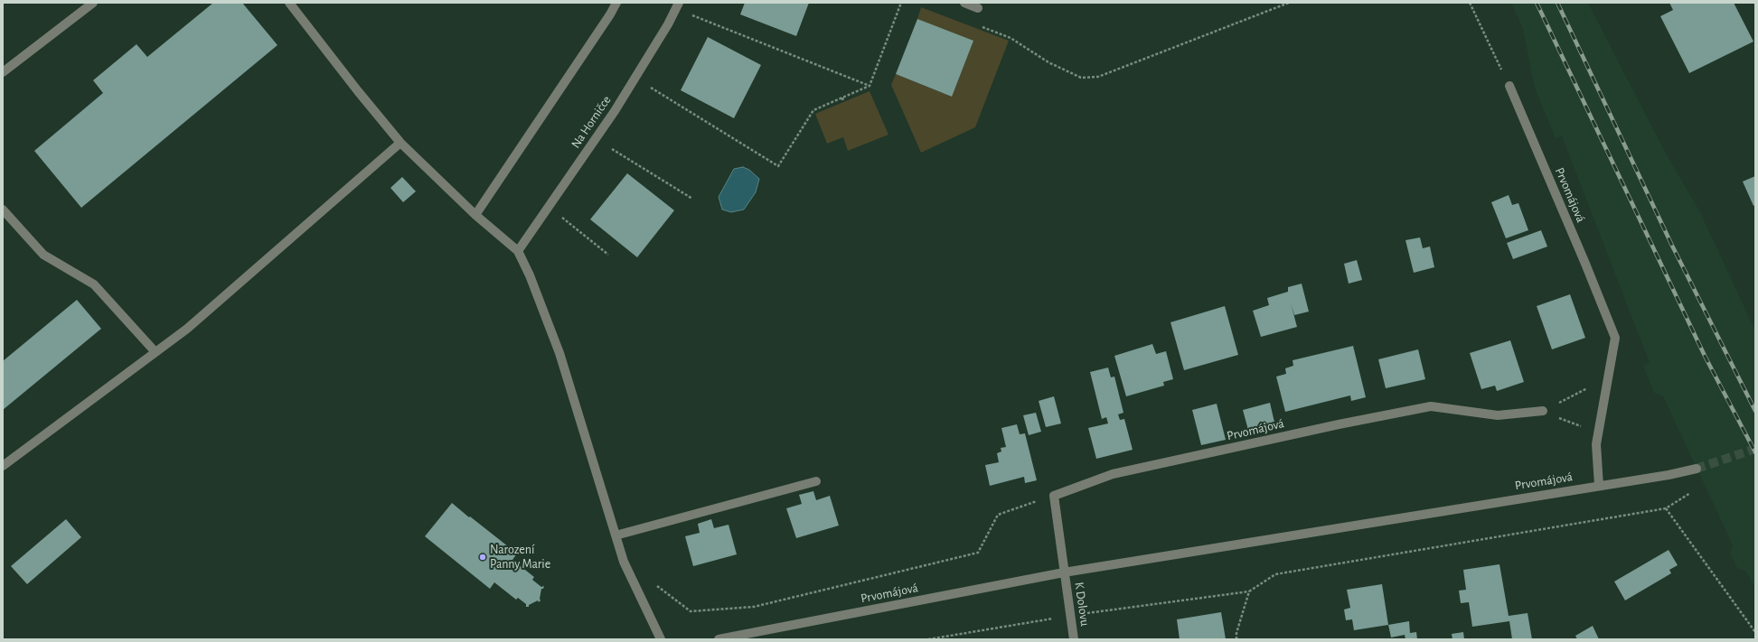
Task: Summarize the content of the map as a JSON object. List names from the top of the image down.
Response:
{
  "streets": {
    "street": ["Na Horničce", "Prvomájová", "K Dolovu"]
  },
  "crossings": [
    ["Prvomájová", "K Dolovu"]
  ],
  "places": ["Narození Panny Marie"]
}
